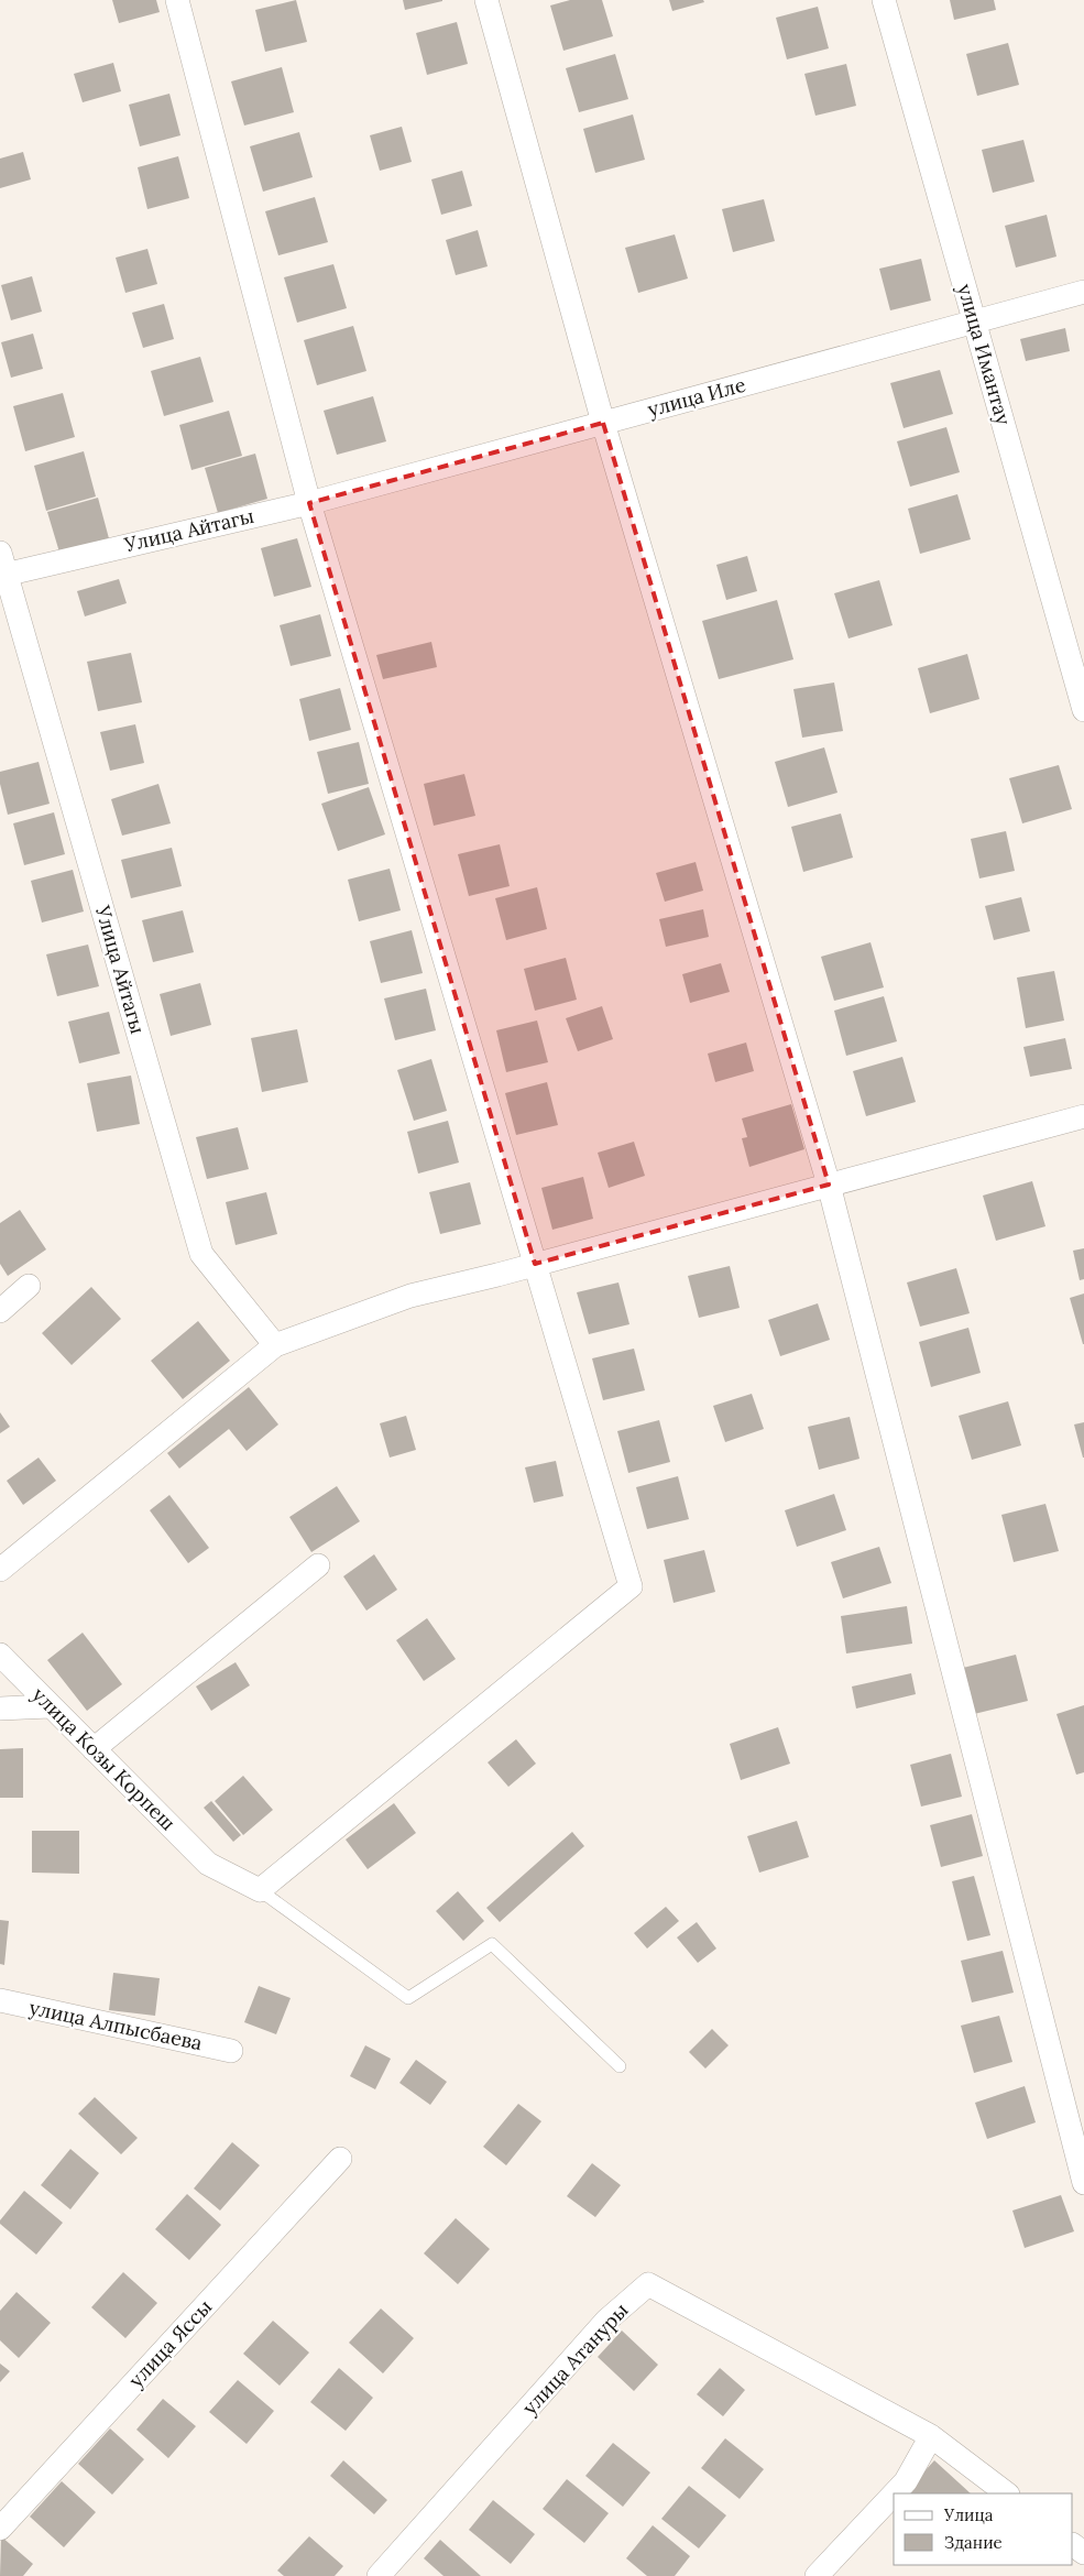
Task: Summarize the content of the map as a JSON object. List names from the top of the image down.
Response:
{
  "streets": {
    "street": [
      "улица Имантау",
      "улица Иле",
      "Улица Айтагы",
      "улица Козы Корпеш",
      "улица Алпысбаева",
      "улица Яссы",
      "улица Атануры"
    ]
  },
  "crossings": [
    ["улица Имантау", "улица Иле"],
    ["улица Иле", "Улица Айтагы"]
  ],
  "legend": ["Улица", "Здание"]
}
